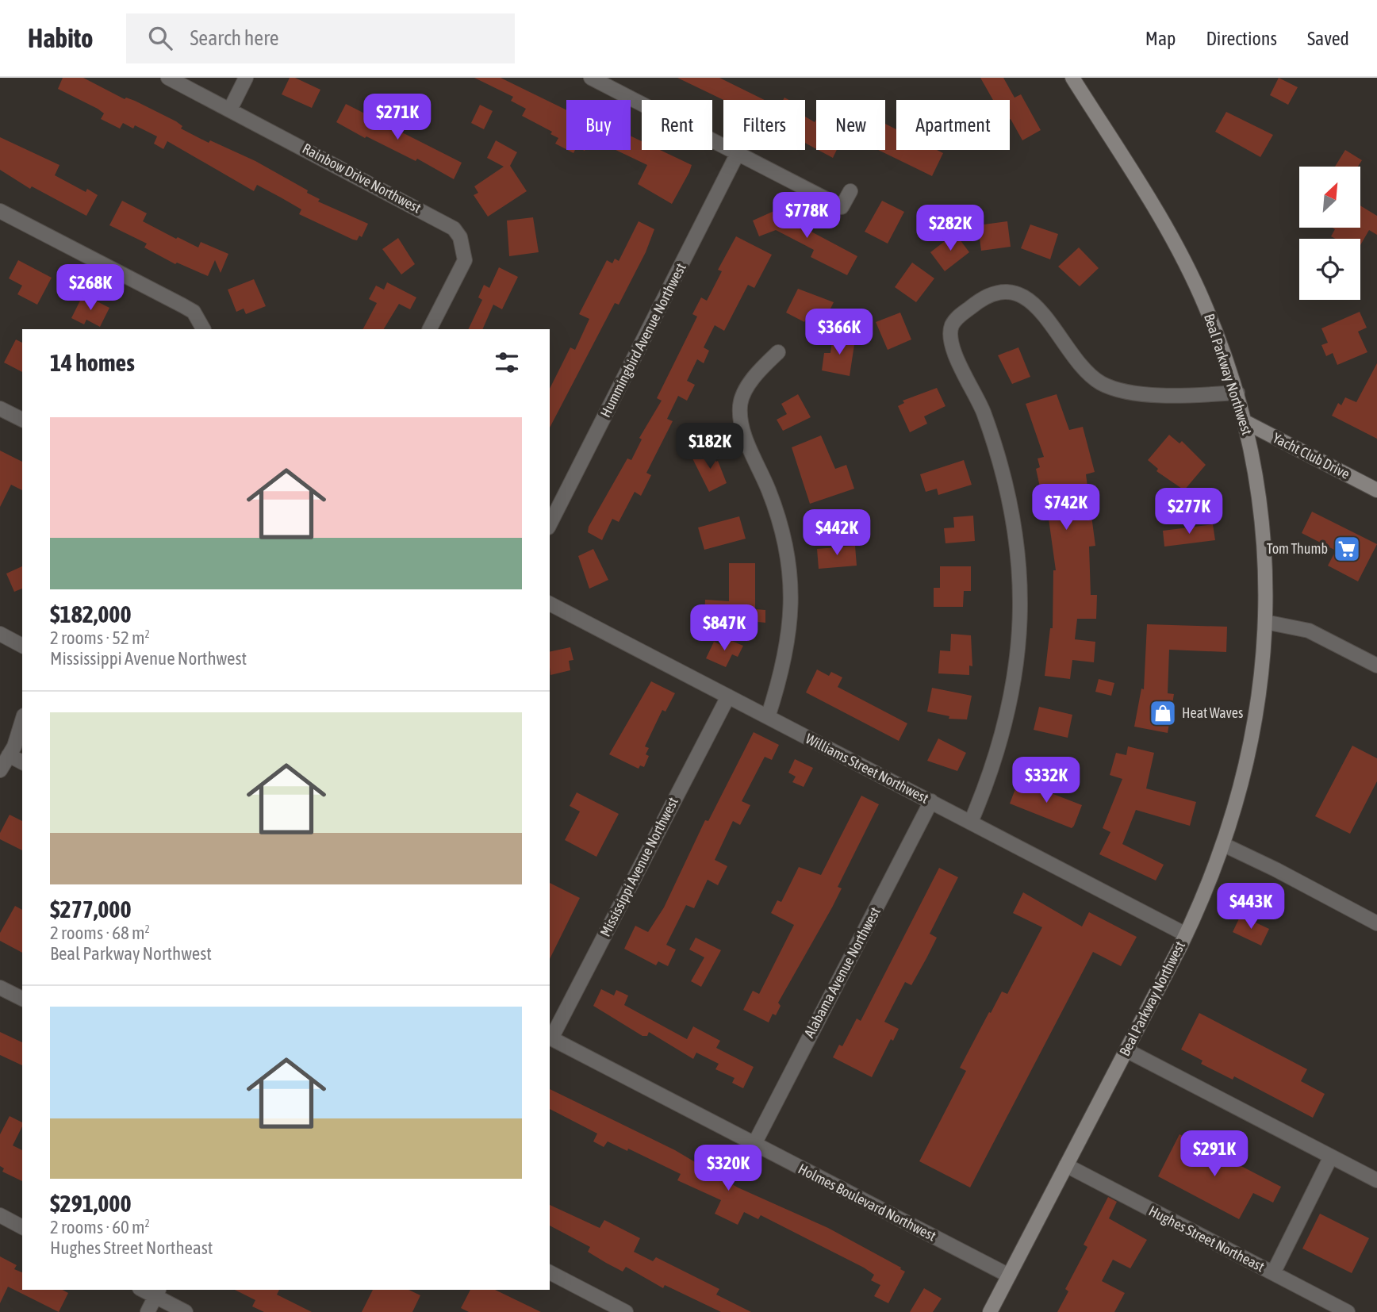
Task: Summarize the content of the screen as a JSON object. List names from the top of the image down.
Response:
{
  "streets": {
    "main road": ["Beal Parkway Northwest", "Yacht Club Drive"],
    "street": [
      "Rainbow Drive Northwest",
      "Hummingbird Avenue Northwest",
      "Williams Street Northwest",
      "Mississippi Avenue Northwest",
      "Alabama Avenue Northwest",
      "Holmes Boulevard Northwest",
      "Hughes Street Northeast"
    ]
  },
  "crossings": [
    ["Beal Parkway Northwest", "Yacht Club Drive"],
    ["Beal Parkway Northwest", "Williams Street Northwest"],
    ["Beal Parkway Northwest", "Holmes Boulevard Northwest"],
    ["Beal Parkway Northwest", "Hughes Street Northeast"],
    ["Williams Street Northwest", "Mississippi Avenue Northwest"],
    ["Williams Street Northwest", "Alabama Avenue Northwest"],
    ["Mississippi Avenue Northwest", "Holmes Boulevard Northwest"],
    ["Alabama Avenue Northwest", "Holmes Boulevard Northwest"]
  ],
  "places": {
    "supermarket": ["Tom Thumb"],
    "shop": ["Heat Waves"]
  },
  "north": "top right",
  "page": {
    "header": "Habito",
    "search": "Search here",
    "nav": ["Map", "Directions", "Saved"],
    "price": [
      "$271K",
      "$778K",
      "$282K",
      "$268K",
      "$366K",
      "$182K",
      "$742K",
      "$277K",
      "$442K",
      "$847K",
      "$332K",
      "$443K",
      "$291K",
      "$320K"
    ],
    "chip": [
      "Buy",
      "Rent",
      "Filters",
      "New",
      "Apartment"
    ],
    "heading": "14 homes",
    "list": [
      {
        "name": "$182,000",
        "note": "2 rooms · 52 m² · Mississippi Avenue Northwest"
      },
      {
        "name": "$277,000",
        "note": "2 rooms · 68 m² · Beal Parkway Northwest"
      },
      {
        "name": "$291,000",
        "note": "2 rooms · 60 m² · Hughes Street Northeast"
      }
    ]
  }
}
